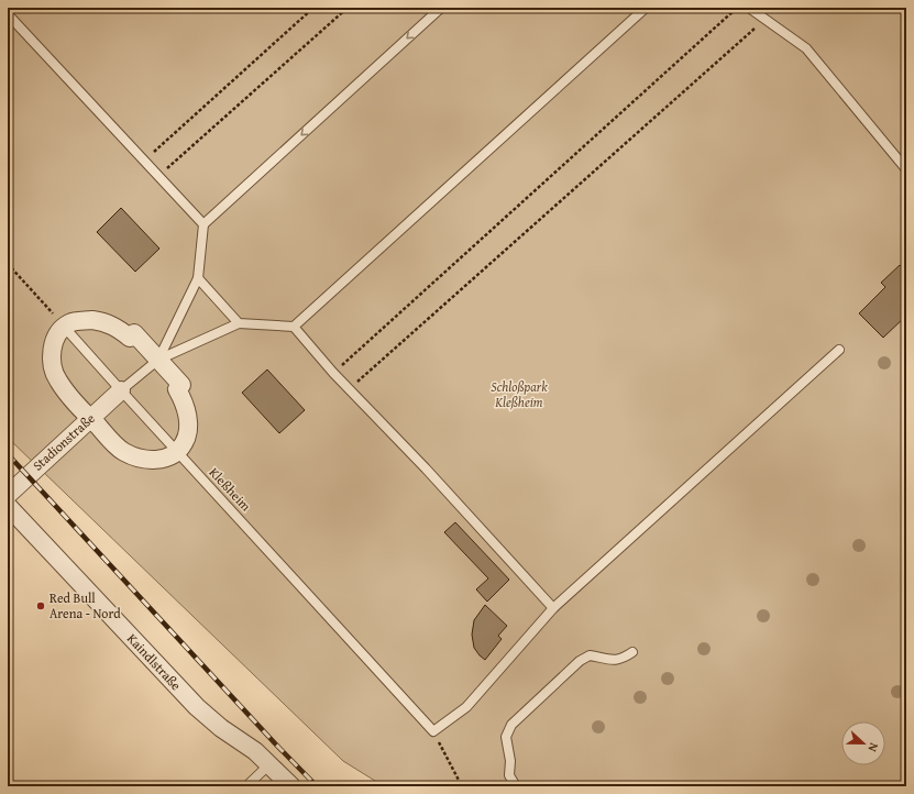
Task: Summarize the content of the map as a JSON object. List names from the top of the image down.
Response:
{
  "streets": {
    "street": ["Stadionstraße", "Kaindlstraße"],
    "lane": ["Kleßheim"]
  },
  "crossings": [
    ["Stadionstraße", "Kleßheim"]
  ],
  "parks": ["Schloßpark Kleßheim"],
  "places": ["Red Bull Arena - Nord"],
  "north": "right"
}
